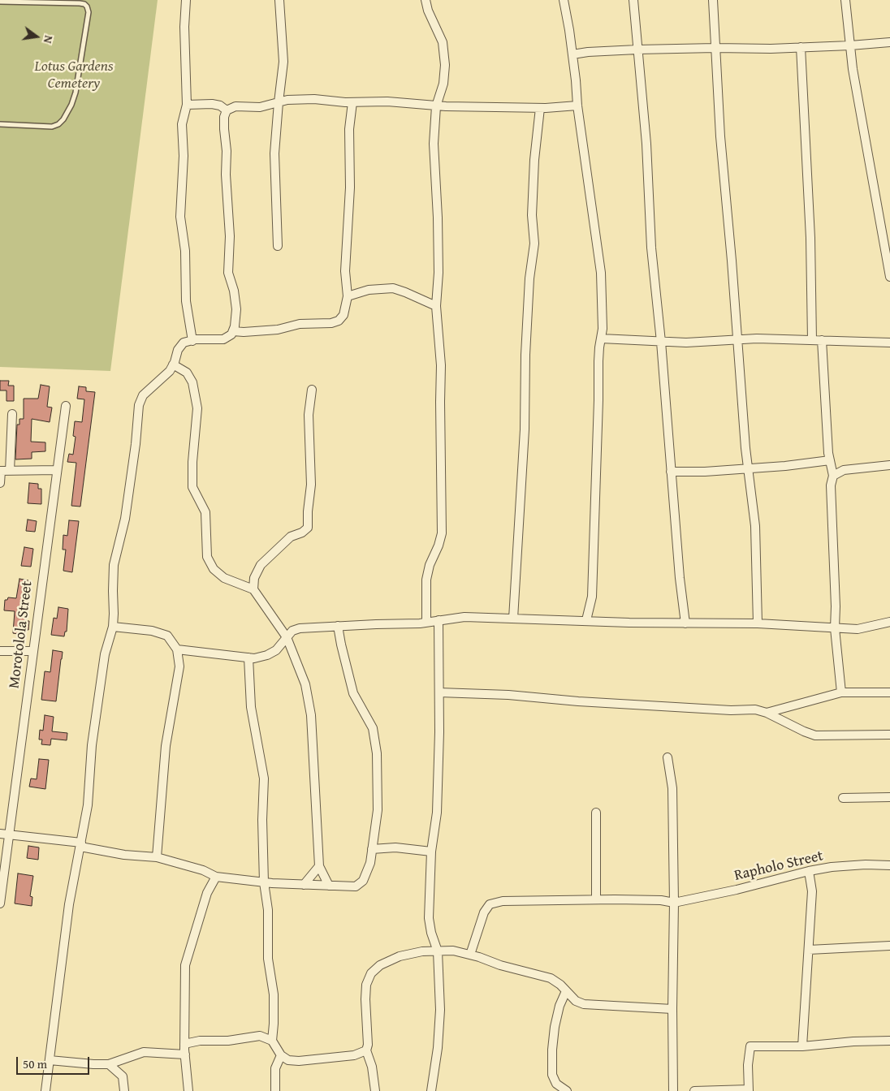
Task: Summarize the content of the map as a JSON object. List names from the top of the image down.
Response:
{
  "streets": {
    "street": ["Morotolola Street", "Rapholo Street"]
  },
  "parks": ["Lotus Gardens Cemetery"],
  "scale_bar": "50 m",
  "north": "right"
}
